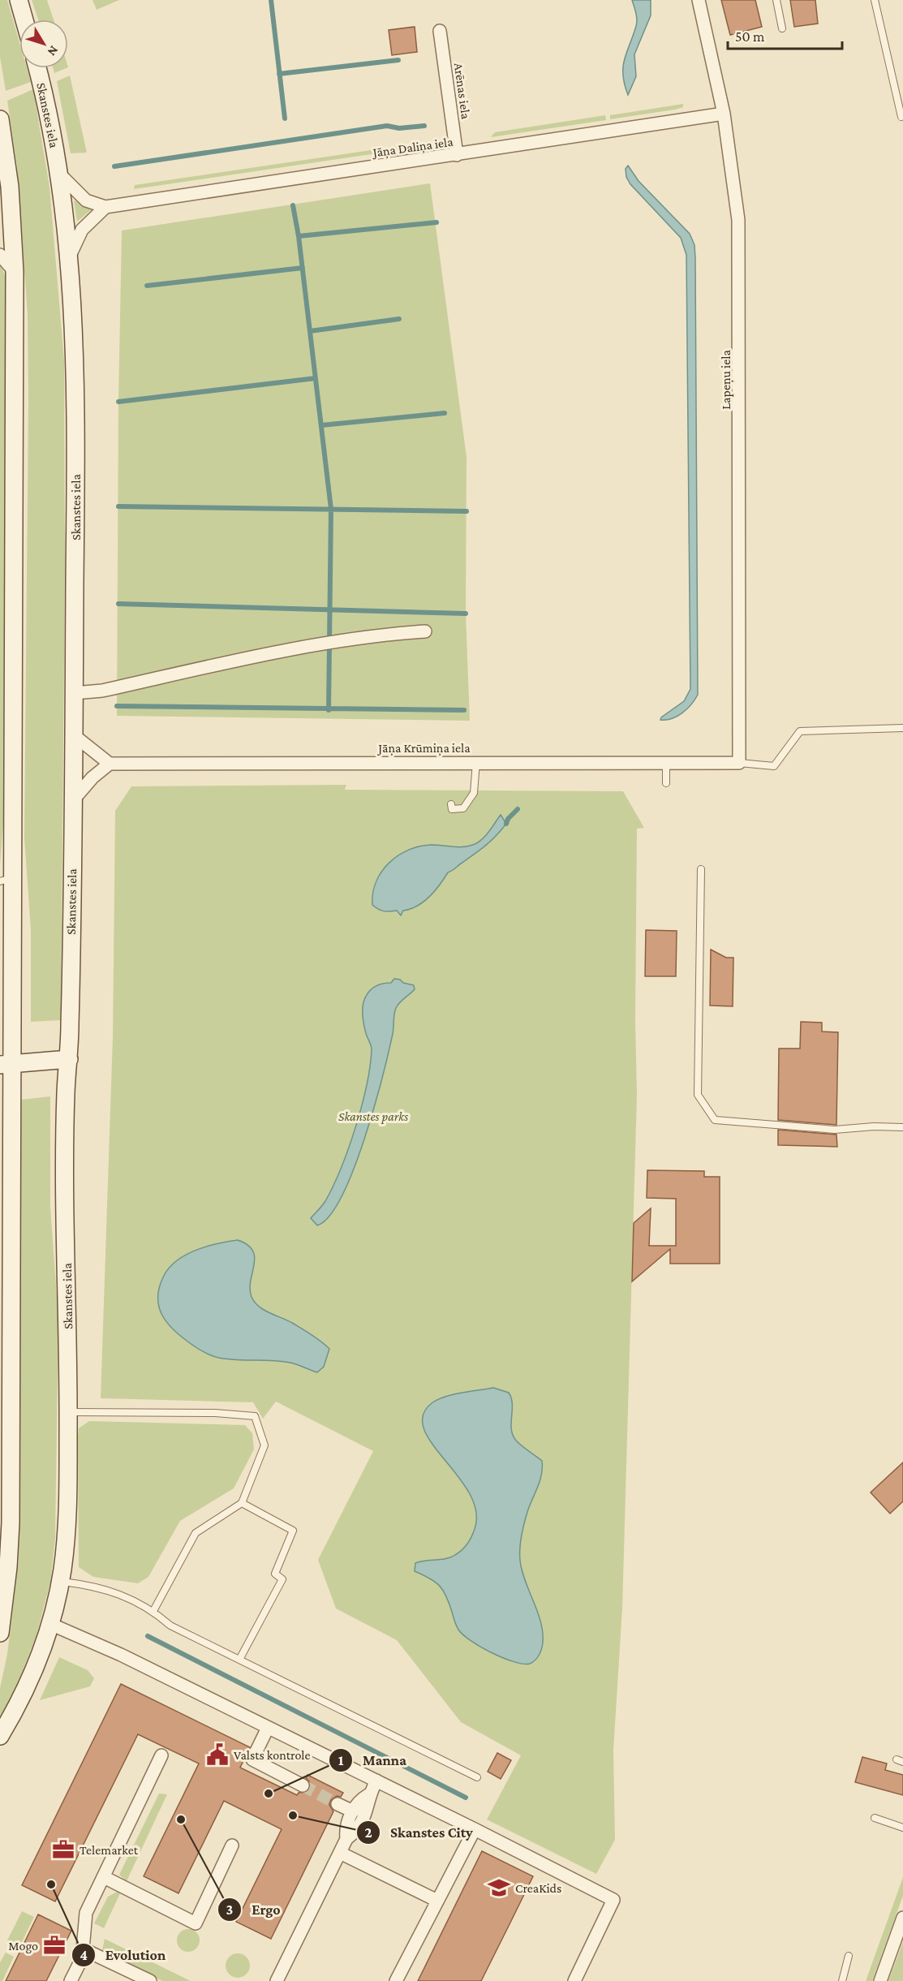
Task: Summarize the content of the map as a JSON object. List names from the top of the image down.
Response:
{
  "streets": {
    "main road": ["Skanstes iela"],
    "street": [
      "Arēnas iela",
      "Jāņa Daliņa iela",
      "Lapeņu iela",
      "Jāņa Krūmiņa iela"
    ]
  },
  "crossings": [
    ["Arēnas iela", "Jāņa Daliņa iela"],
    ["Jāņa Daliņa iela", "Lapeņu iela"],
    ["Lapeņu iela", "Jāņa Krūmiņa iela"]
  ],
  "parks": ["Skanstes parks"],
  "places": {
    "public building": ["Valsts kontrole"],
    "other": [
      "Manna",
      "Skanstes City",
      "Ergo",
      "Evolution"
    ],
    "office": ["Telemarket", "Mogo"],
    "school or university": ["CreaKids"]
  },
  "scale_bar": "50 m",
  "north": "bottom right"
}
